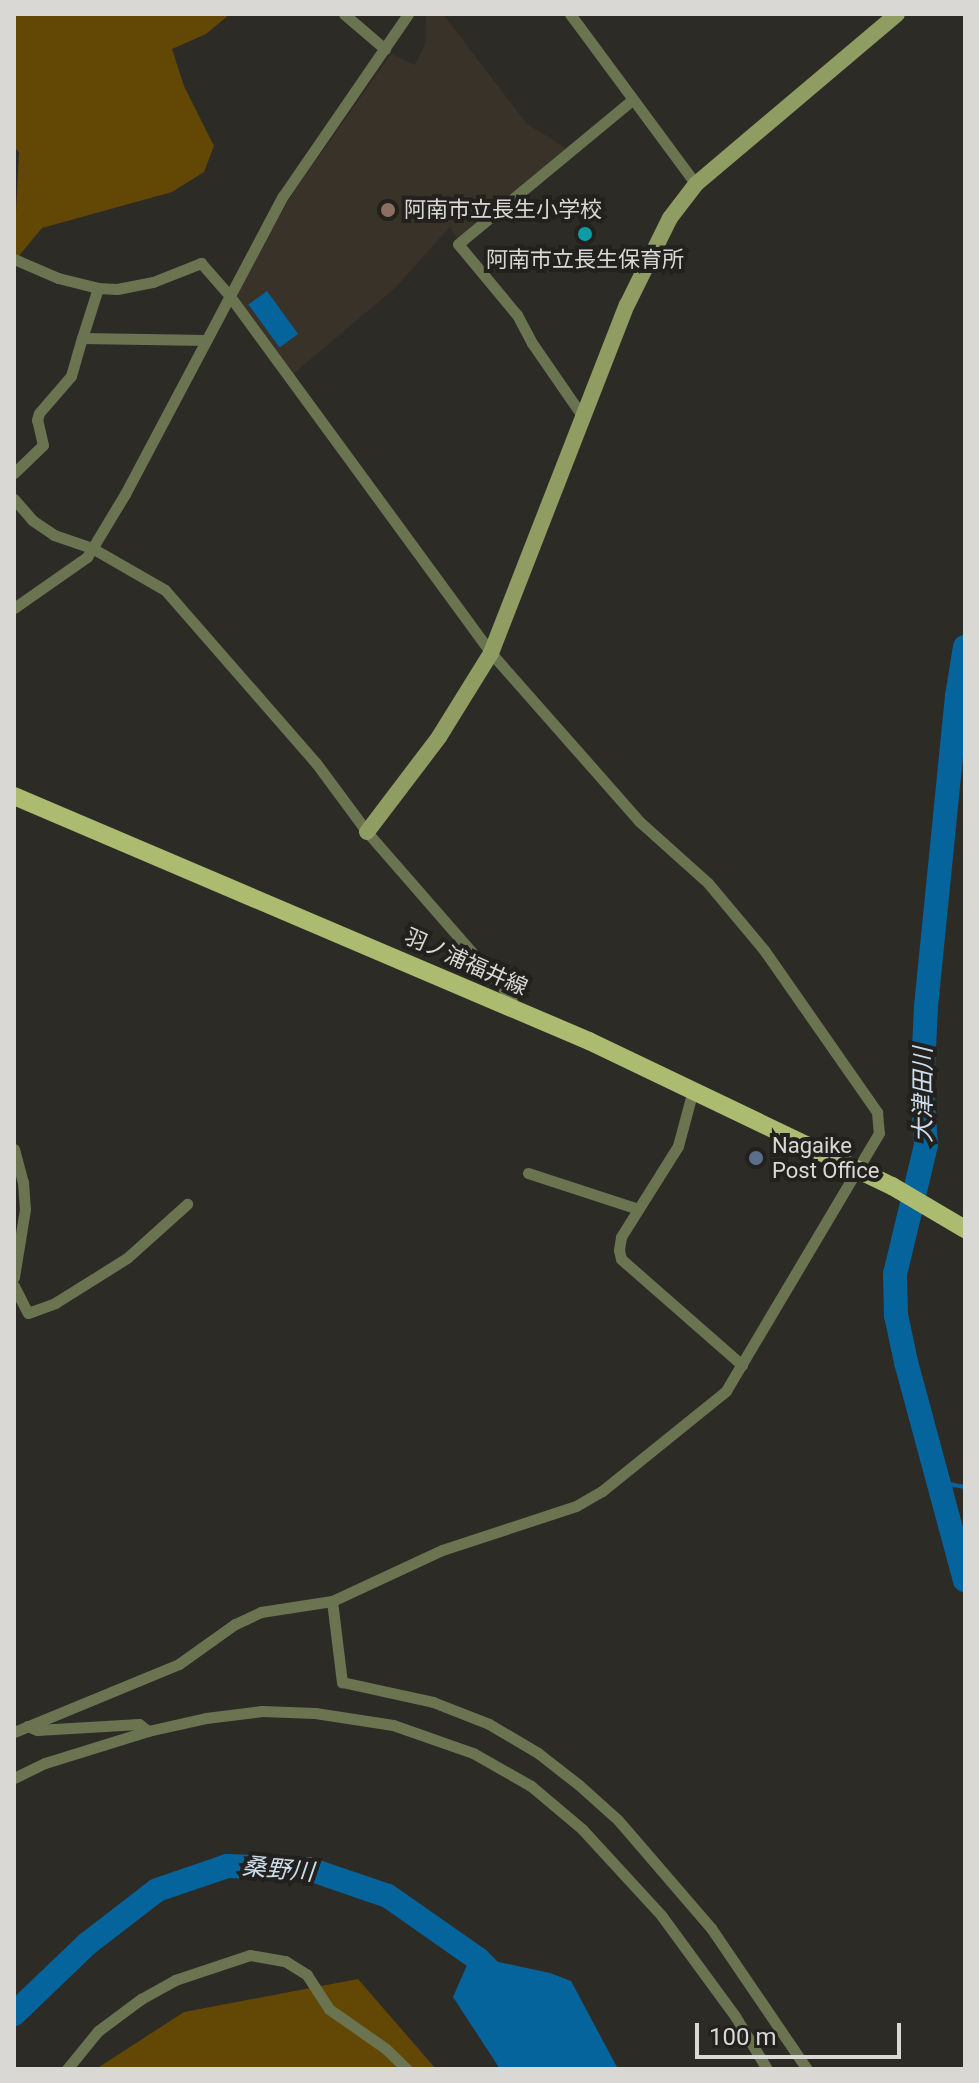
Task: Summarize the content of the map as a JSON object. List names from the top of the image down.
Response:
{
  "streets": {
    "main road": ["羽ノ浦福井線"]
  },
  "water": ["大津田川", "桑野川"],
  "places": ["阿南市立長生小学校", "阿南市立長生保育所", "Nagaike Post Office"],
  "scale_bar": "100 m"
}
